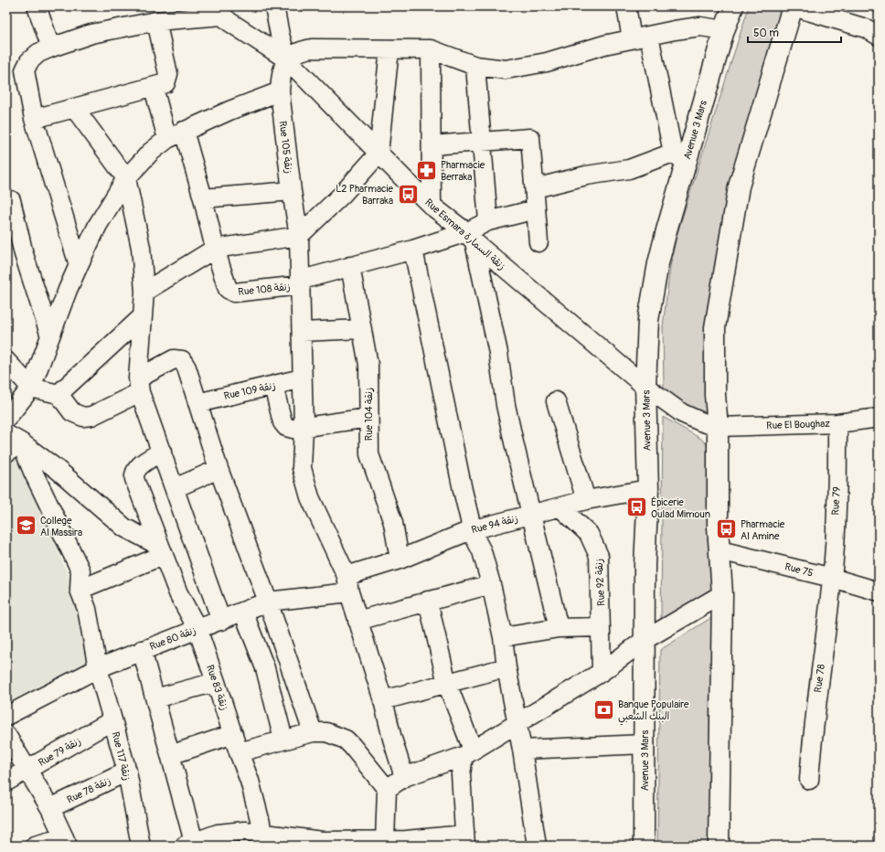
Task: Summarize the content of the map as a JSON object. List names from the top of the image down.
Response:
{
  "streets": {
    "main road": ["Avenue 3 Mars"],
    "street": [
      "Rue 105 زنقة",
      "Rue Esmara زنقة السمارة",
      "Rue 108 زنقة",
      "Rue 109 زنقة",
      "Rue 104 زنقة",
      "Rue El Boughaz",
      "Rue 79",
      "Rue 94 زنقة",
      "Rue 75",
      "Rue 92 زنقة",
      "Rue 80 زنقة",
      "Rue 78",
      "Rue 83 زنقة",
      "Rue 79 زنقة",
      "Rue 117 زنقة",
      "Rue 78 زنقة"
    ]
  },
  "crossings": [
    ["Avenue 3 Mars", "Rue Esmara زنقة السمارة"],
    ["Avenue 3 Mars", "Rue 94 زنقة"],
    ["Rue 105 زنقة", "Rue Esmara زنقة السمارة"],
    ["Rue 105 زنقة", "Rue 108 زنقة"],
    ["Rue 105 زنقة", "Rue 109 زنقة"],
    ["Rue 105 زنقة", "Rue 94 زنقة"],
    ["Rue 105 زنقة", "Rue 80 زنقة"],
    ["Rue Esmara زنقة السمارة", "Rue 108 زنقة"],
    ["Rue Esmara زنقة السمارة", "Rue El Boughaz"],
    ["Rue 108 زنقة", "Rue 104 زنقة"],
    ["Rue 104 زنقة", "Rue 94 زنقة"],
    ["Rue El Boughaz", "Rue 79"],
    ["Rue 79", "Rue 75"],
    ["Rue 79", "Rue 78"],
    ["Rue 94 زنقة", "Rue 92 زنقة"],
    ["Rue 94 زنقة", "Rue 80 زنقة"],
    ["Rue 75", "Rue 78"],
    ["Rue 80 زنقة", "Rue 83 زنقة"],
    ["Rue 80 زنقة", "Rue 117 زنقة"],
    ["Rue 79 زنقة", "Rue 117 زنقة"],
    ["Rue 117 زنقة", "Rue 78 زنقة"]
  ],
  "places": {
    "pharmacy": ["Pharmacie Berraka"],
    "bus stop": ["L2 Pharmacie Barraka", "Épicerie Oulad Mimoun", "Pharmacie Al Amine"],
    "school or university": ["College Al Massira"],
    "bank": ["Banque Populaire البنك الشعبي"]
  },
  "scale_bar": "50 m"
}
